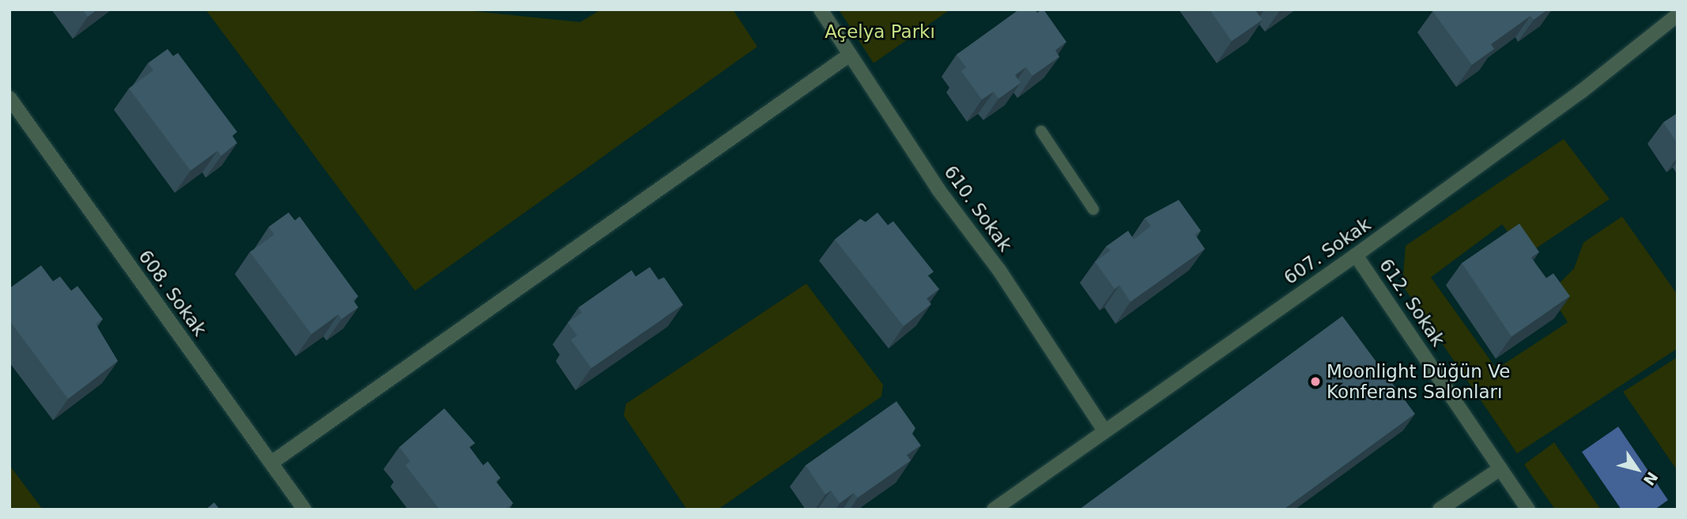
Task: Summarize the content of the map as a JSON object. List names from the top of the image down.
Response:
{
  "streets": {
    "street": [
      "610. Sokak",
      "607. Sokak",
      "608. Sokak",
      "612. Sokak"
    ]
  },
  "crossings": [
    ["610. Sokak", "607. Sokak"],
    ["607. Sokak", "612. Sokak"]
  ],
  "parks": ["Açelya Parkı"],
  "places": ["Moonlight Düğün Ve Konferans Salonları"],
  "north": "bottom right"
}
